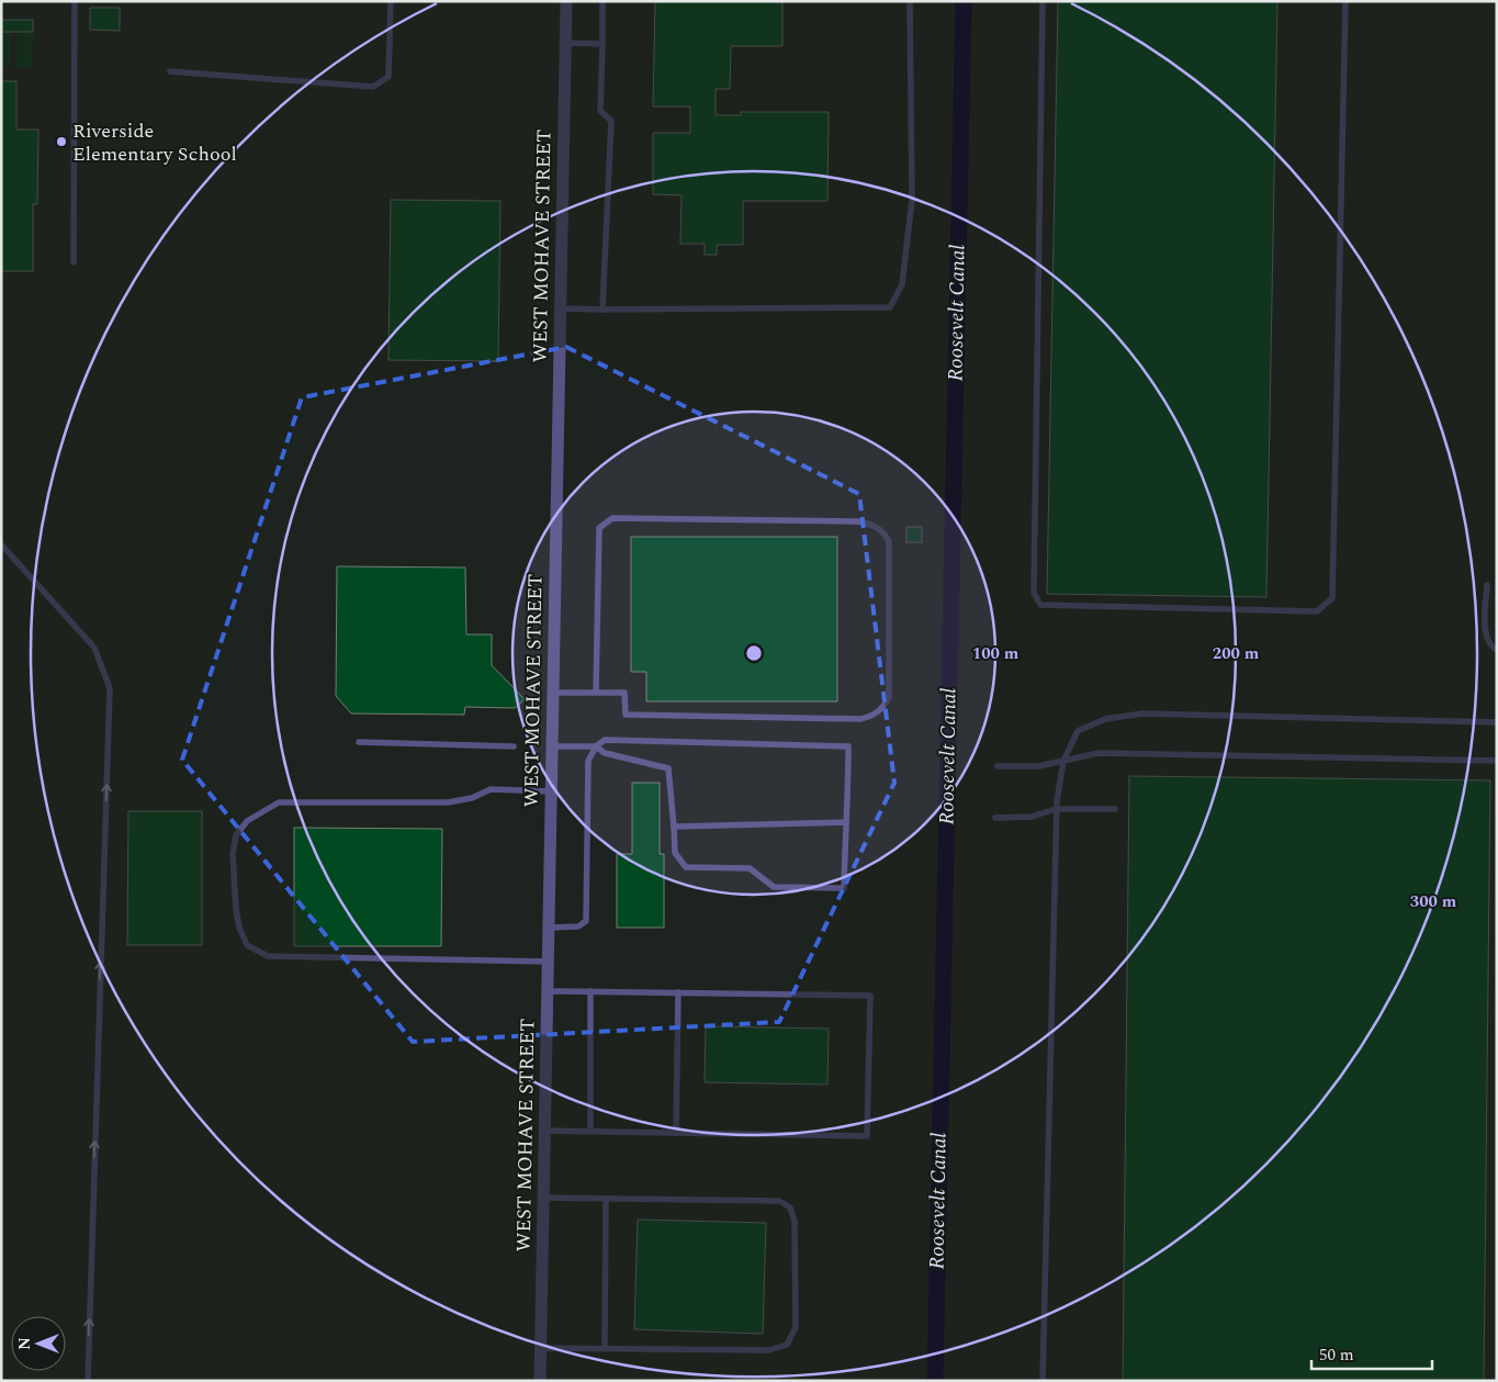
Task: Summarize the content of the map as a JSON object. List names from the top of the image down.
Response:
{
  "streets": {
    "street": ["WEST MOHAVE STREET"]
  },
  "water": ["Roosevelt Canal"],
  "places": ["Riverside Elementary School"],
  "scale_bar": "50 m",
  "north": "left",
  "rings": ["100 m", "200 m", "300 m"]
}
